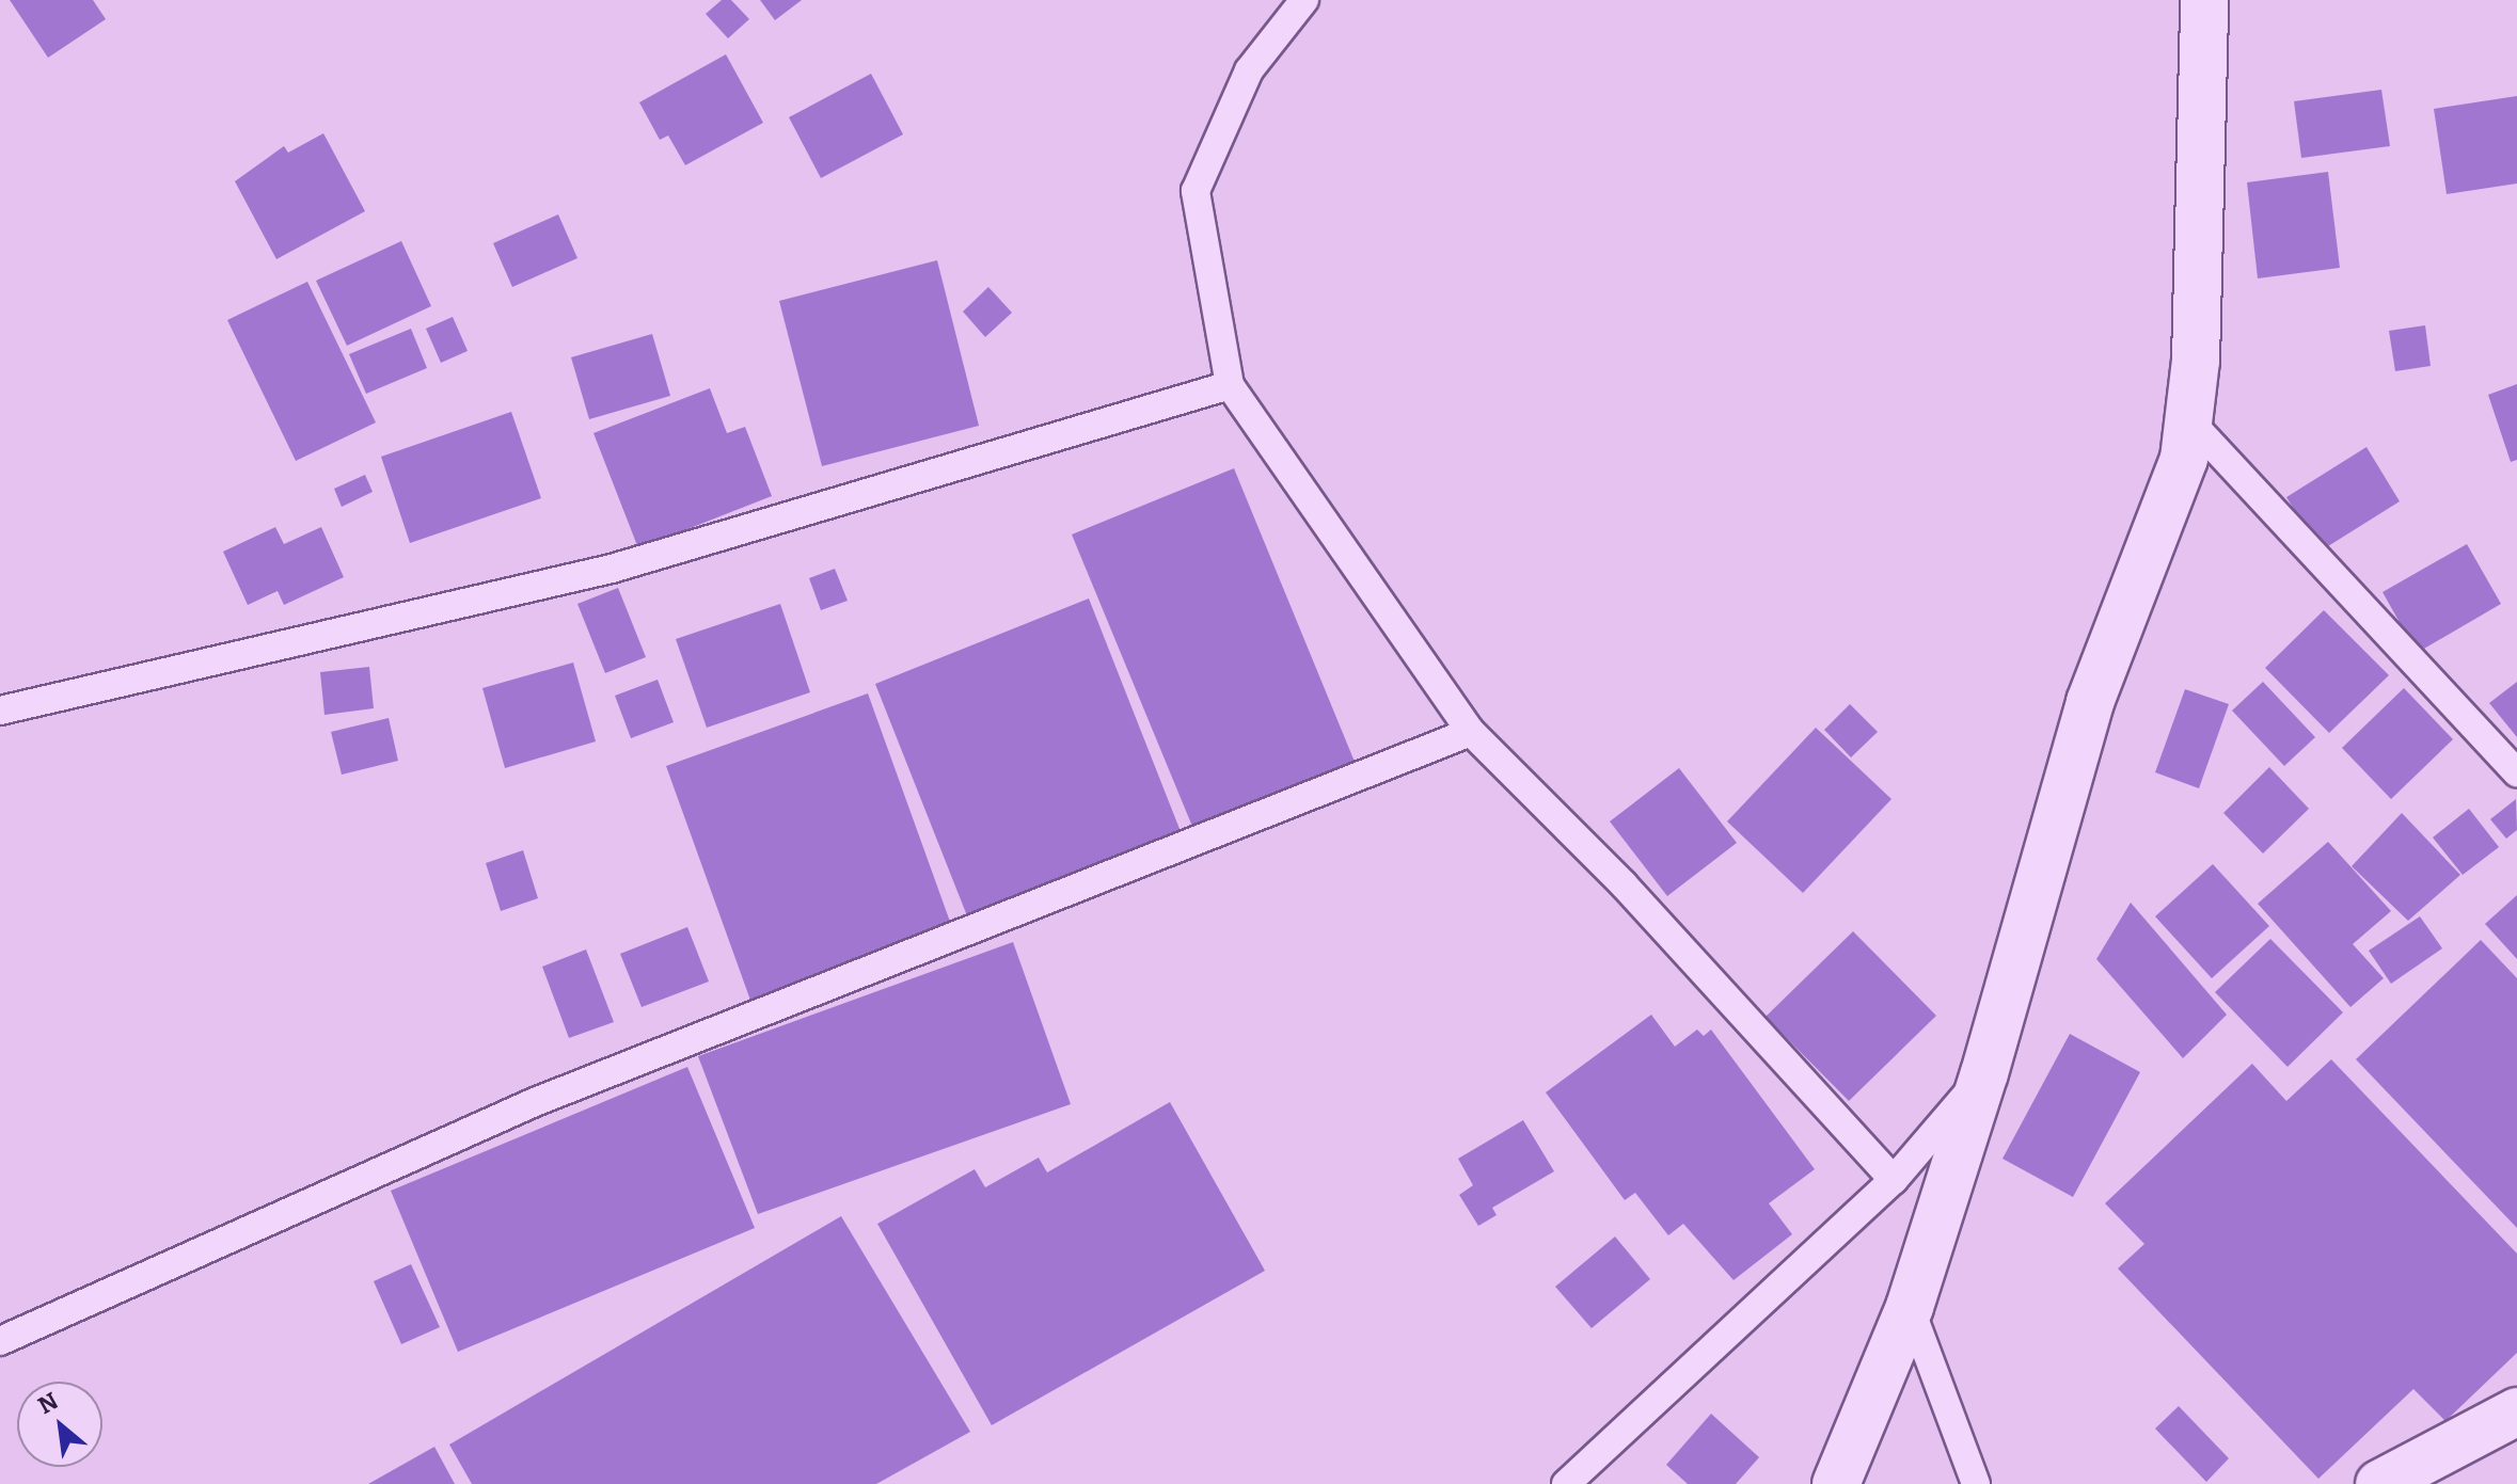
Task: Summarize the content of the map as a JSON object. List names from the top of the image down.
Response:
{
  "north": "top left"
}
